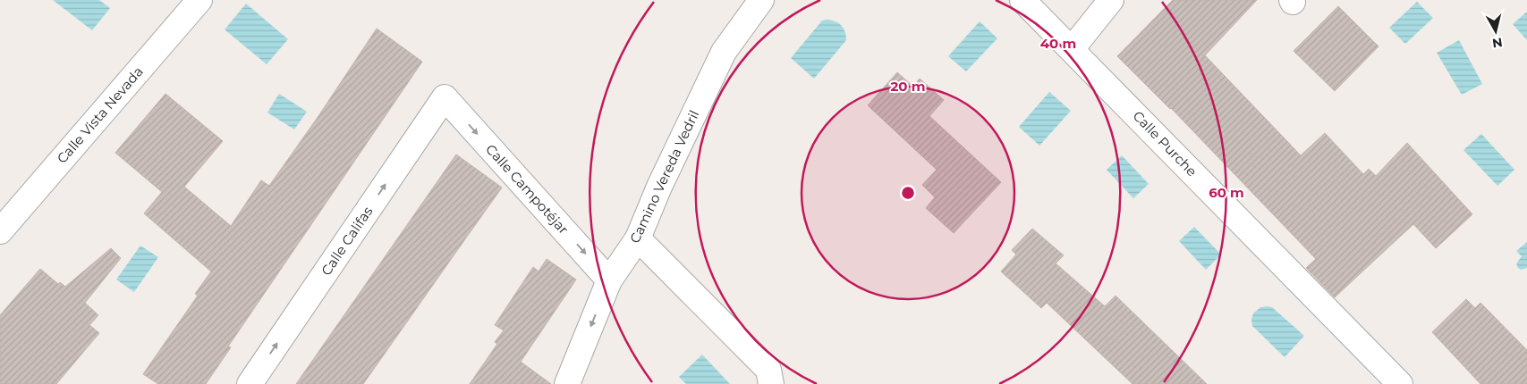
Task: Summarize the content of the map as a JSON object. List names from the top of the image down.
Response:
{
  "streets": {
    "street": [
      "Calle Vista Nevada",
      "Calle Purche",
      "Camino Vereda Vedril",
      "Calle Campotéjar",
      "Calle Califas"
    ]
  },
  "crossings": [
    ["Camino Vereda Vedril", "Calle Campotéjar"],
    ["Calle Campotéjar", "Calle Califas"]
  ],
  "one_way": ["Calle Campotéjar", "Calle Califas"],
  "north": "bottom",
  "rings": ["40 m", "20 m", "60 m"]
}
